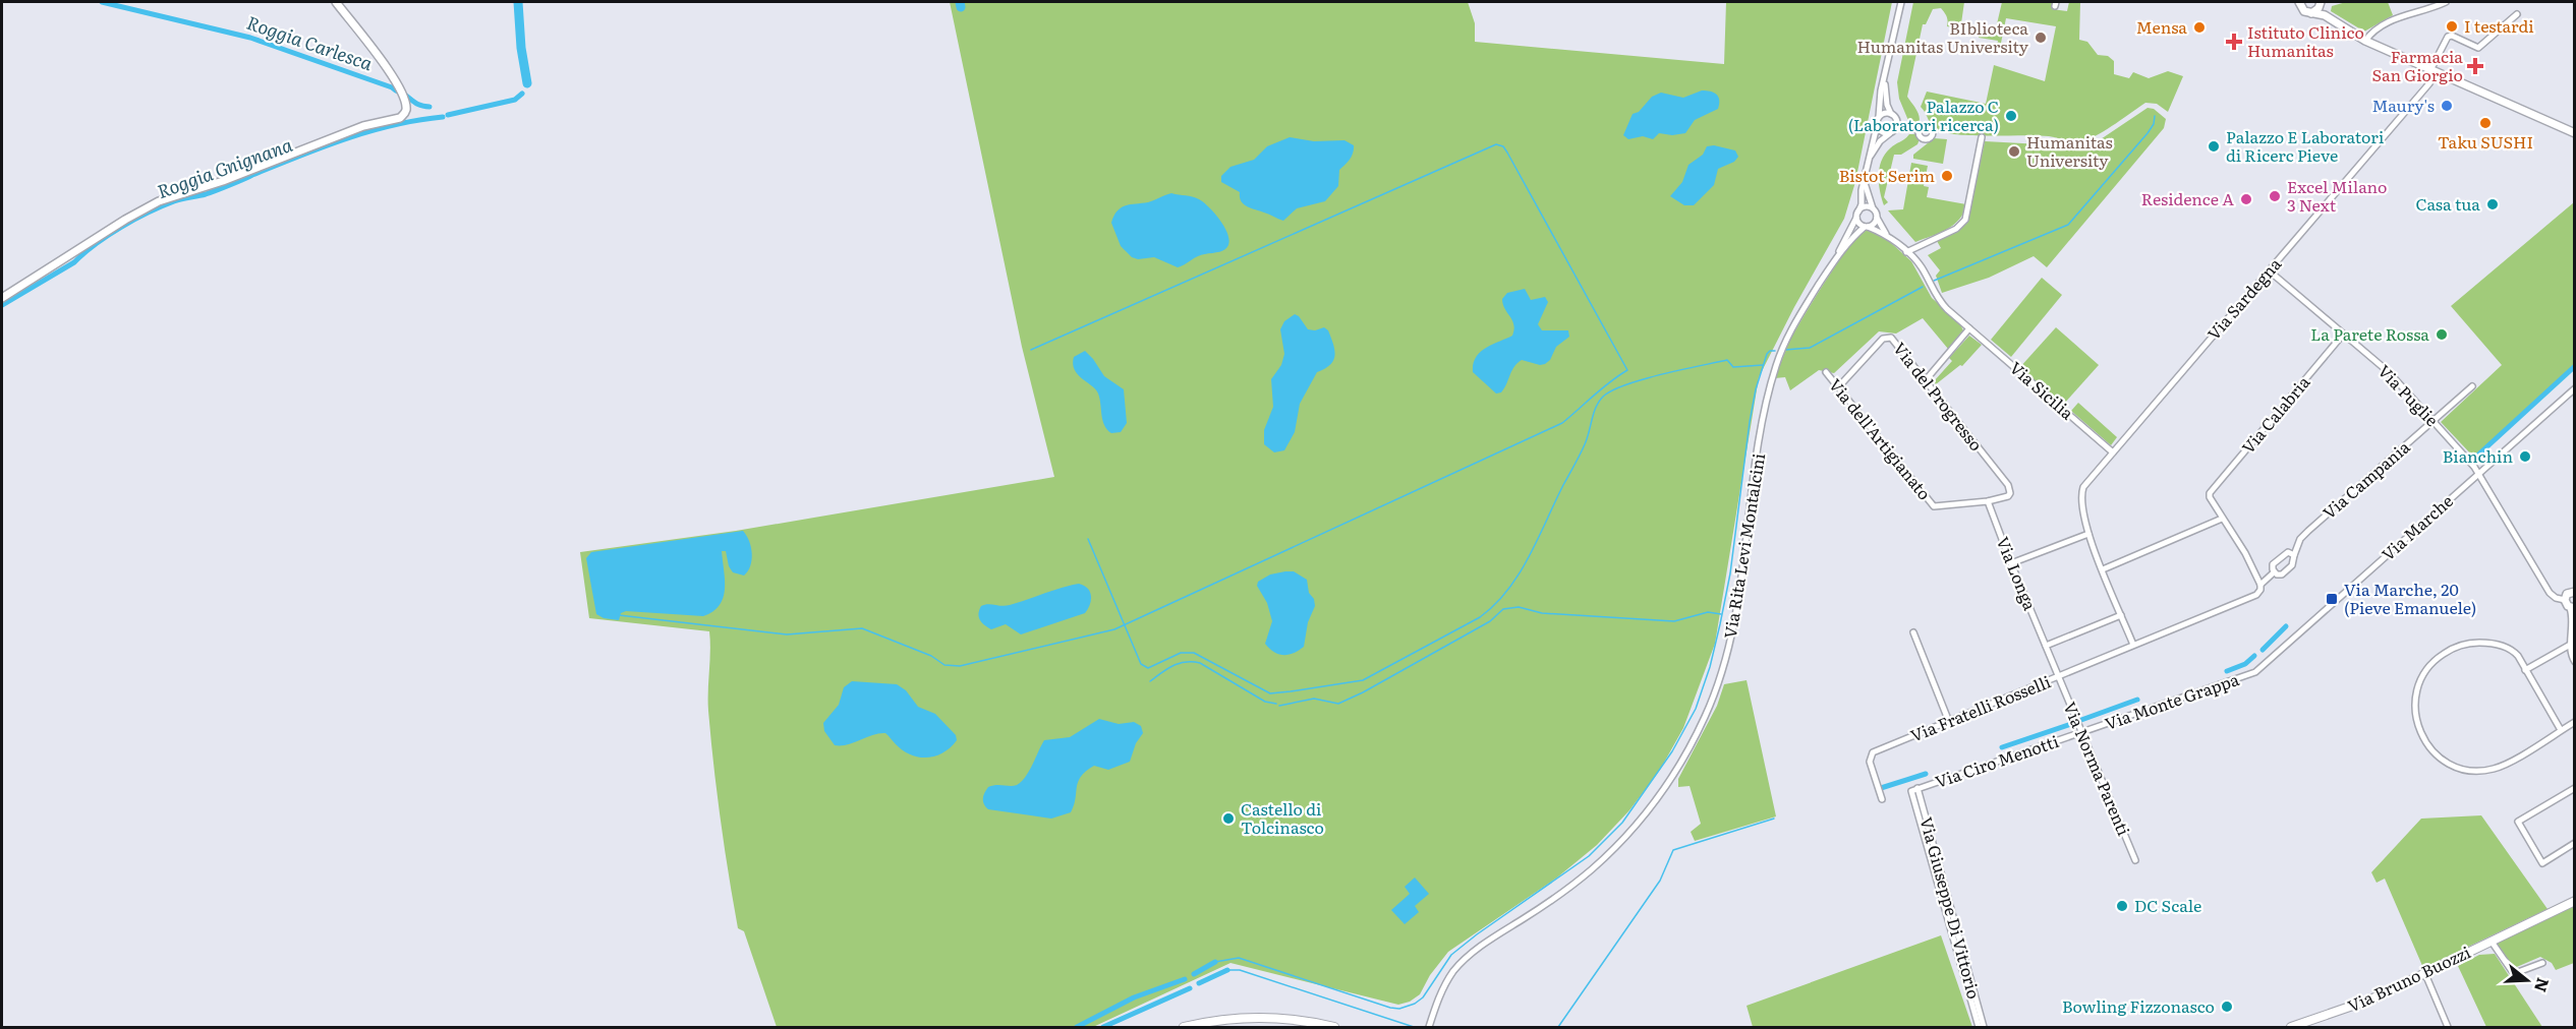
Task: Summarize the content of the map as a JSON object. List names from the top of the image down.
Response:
{
  "streets": {
    "main road": ["Via Bruno Buozzi"],
    "street": [
      "Via Sardegna",
      "Via Sicilia",
      "Via Puglie",
      "Via del Progresso",
      "Via Calabria",
      "Via dell'Artigianato",
      "Via Campania",
      "Via Marche",
      "Via Rita Levi Montalcini",
      "Via Longa",
      "Via Monte Grappa",
      "Via Fratelli Rosselli",
      "Via Ciro Menotti",
      "Via Norma Parenti",
      "Via Giuseppe Di Vittorio"
    ]
  },
  "crossings": [
    ["Via Sardegna", "Via Sicilia"],
    ["Via Sardegna", "Via Puglie"],
    ["Via Sardegna", "Via Fratelli Rosselli"],
    ["Via Puglie", "Via Calabria"],
    ["Via Puglie", "Via Campania"],
    ["Via Puglie", "Via Marche"],
    ["Via del Progresso", "Via dell'Artigianato"],
    ["Via del Progresso", "Via Longa"],
    ["Via dell'Artigianato", "Via Longa"],
    ["Via Campania", "Via Fratelli Rosselli"],
    ["Via Marche", "Via Monte Grappa"],
    ["Via Longa", "Via Fratelli Rosselli"],
    ["Via Longa", "Via Norma Parenti"],
    ["Via Monte Grappa", "Via Ciro Menotti"],
    ["Via Monte Grappa", "Via Norma Parenti"],
    ["Via Fratelli Rosselli", "Via Norma Parenti"],
    ["Via Ciro Menotti", "Via Norma Parenti"],
    ["Via Ciro Menotti", "Via Giuseppe Di Vittorio"]
  ],
  "water": ["Roggia Carlesca", "Roggia Gnignana"],
  "places": {
    "other": [
      "I testardi",
      "Mensa",
      "BIblioteca Humanitas University",
      "Maury's",
      "Palazzo C (Laboratori ricerca)",
      "Taku SUSHI",
      "Palazzo E Laboratori di Ricerc Pieve",
      "Humanitas University",
      "Bistot Serim",
      "Excel Milano 3 Next",
      "Residence A",
      "Casa tua",
      "La Parete Rossa",
      "Bianchin",
      "Castello di Tolcinasco",
      "DC Scale",
      "Bowling Fizzonasco"
    ],
    "health": ["Istituto Clinico Humanitas", "Farmacia San Giorgio"],
    "transit": ["Via Marche, 20 (Pieve Emanuele)"]
  },
  "north": "right"
}
